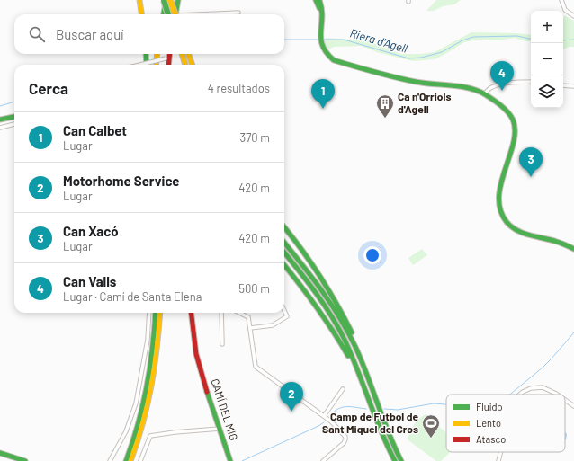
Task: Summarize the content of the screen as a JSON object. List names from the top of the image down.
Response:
{
  "streets": {
    "main road": ["CAMÍ DEL MIG"]
  },
  "water": ["Riera d'Agell"],
  "places": {
    "building": ["Ca n'Orriols d'Agell"],
    "sports": ["Camp de Futbol de Sant Miquel del Cros"]
  },
  "legend": ["Fluido", "Lento", "Atasco"],
  "page": {
    "map_buttons": ["+", "−"],
    "search": "Buscar aquí",
    "pins": [
      "4",
      "1",
      "3",
      "2"
    ],
    "heading": ["Cerca", "4 resultados"],
    "list": [
      {
        "mark": "1",
        "name": "Can Calbet",
        "note": "Lugar",
        "value": "370 m"
      },
      {
        "mark": "2",
        "name": "Motorhome Service",
        "note": "Lugar",
        "value": "420 m"
      },
      {
        "mark": "3",
        "name": "Can Xacó",
        "note": "Lugar",
        "value": "420 m"
      },
      {
        "mark": "4",
        "name": "Can Valls",
        "note": "Lugar · Camí de Santa Elena",
        "value": "500 m"
      }
    ]
  }
}
